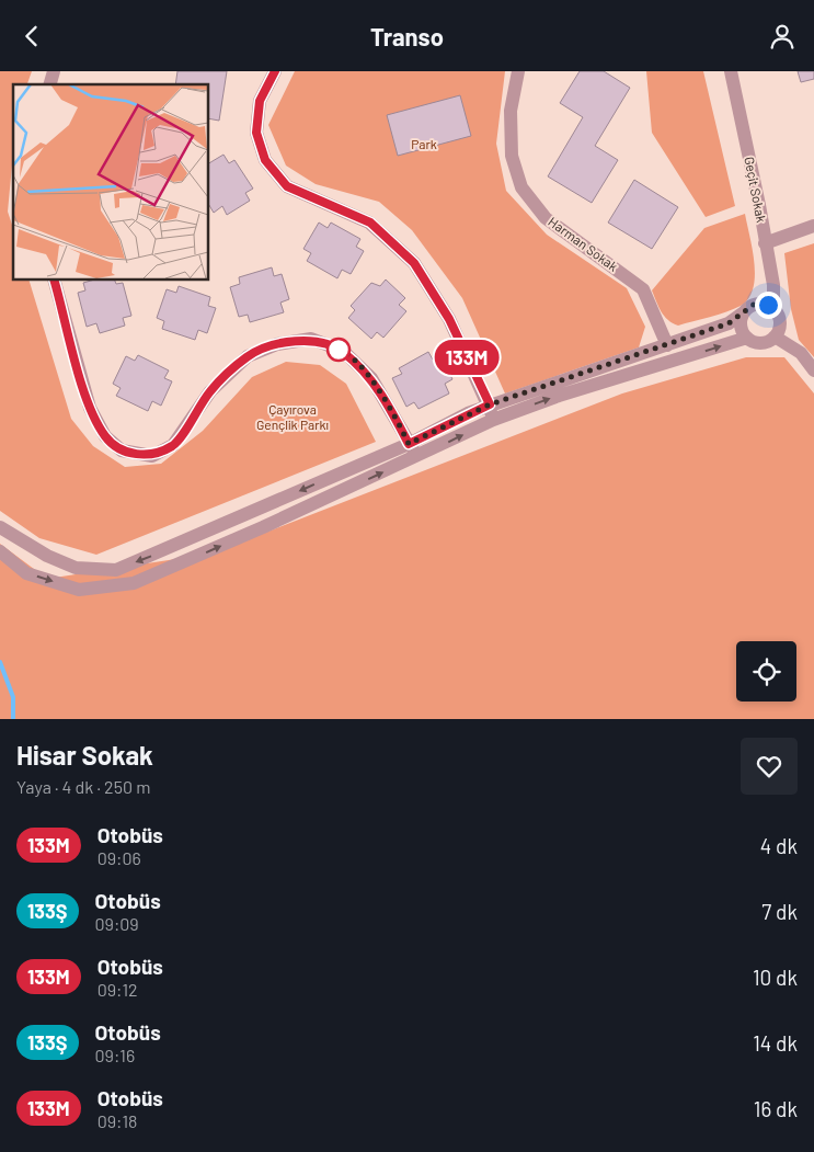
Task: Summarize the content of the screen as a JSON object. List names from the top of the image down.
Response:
{
  "streets": {
    "street": ["Geçit Sokak", "Harman Sokak"]
  },
  "parks": ["Park", "Çayırova Gençlik Parkı"],
  "lines": ["bus line 133M"],
  "page": {
    "header": "Transo",
    "on_map": "133M",
    "heading": ["Hisar Sokak", "Yaya · 4 dk · 250 m"],
    "list": [
      {
        "mark": "133M",
        "name": "Otobüs",
        "note": "09:06",
        "value": "4 dk"
      },
      {
        "mark": "133Ş",
        "name": "Otobüs",
        "note": "09:09",
        "value": "7 dk"
      },
      {
        "mark": "133M",
        "name": "Otobüs",
        "note": "09:12",
        "value": "10 dk"
      },
      {
        "mark": "133Ş",
        "name": "Otobüs",
        "note": "09:16",
        "value": "14 dk"
      },
      {
        "mark": "133M",
        "name": "Otobüs",
        "note": "09:18",
        "value": "16 dk"
      }
    ]
  }
}
